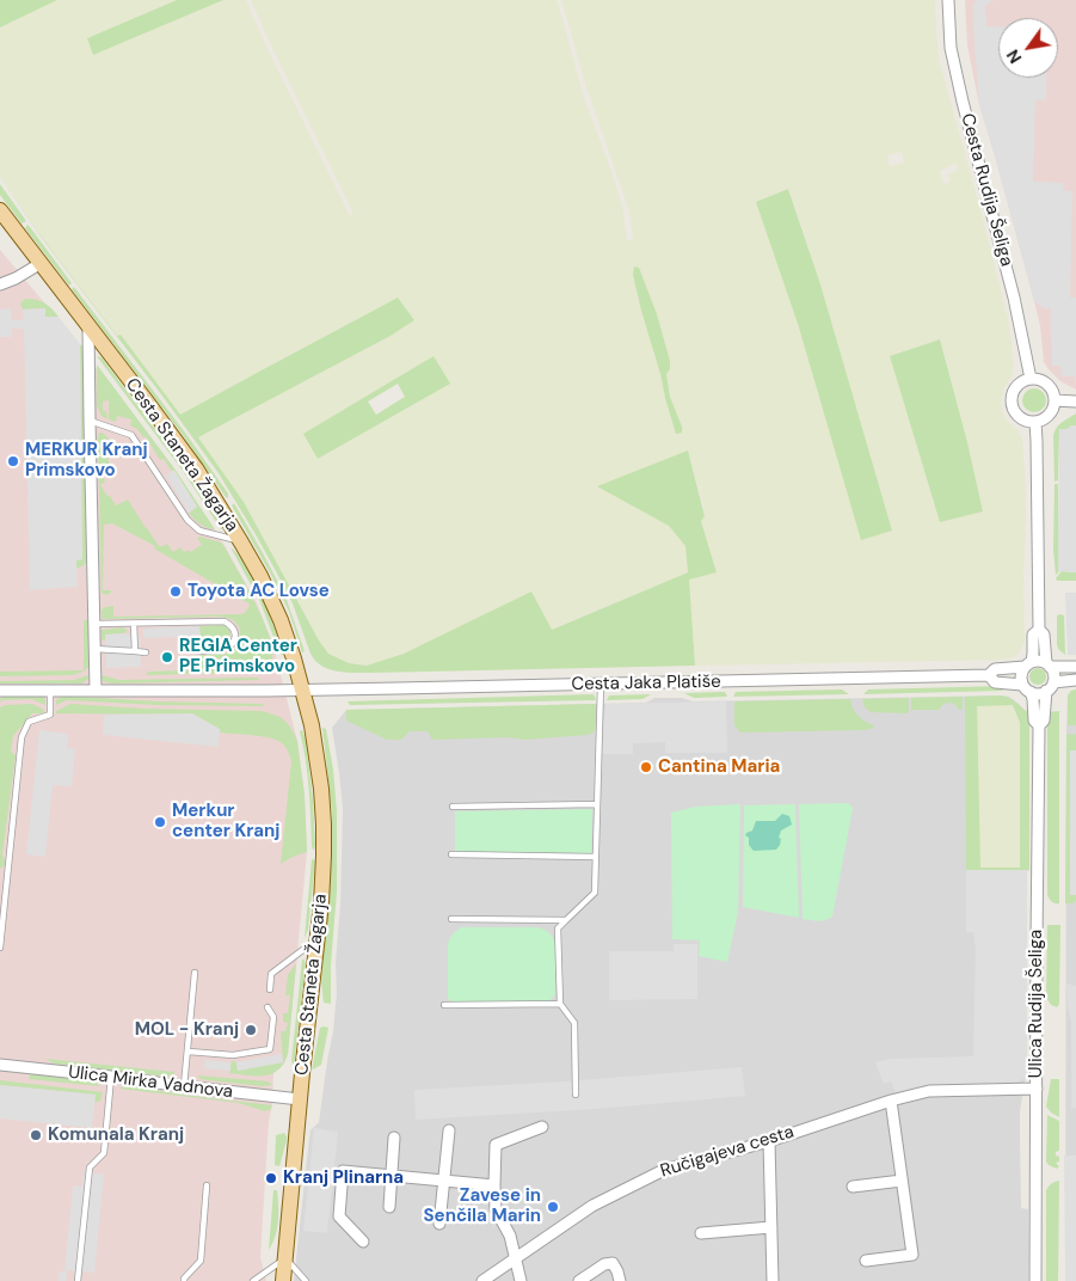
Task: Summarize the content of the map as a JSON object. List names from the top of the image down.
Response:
{
  "streets": {
    "main road": ["Cesta Staneta Žagarja"],
    "street": [
      "Cesta Rudija Šeliga",
      "Cesta Jaka Platiše",
      "Ulica Rudija Šeliga",
      "Ulica Mirka Vadnova",
      "Ručigajeva cesta"
    ]
  },
  "crossings": [
    ["Cesta Staneta Žagarja", "Cesta Jaka Platiše"],
    ["Cesta Staneta Žagarja", "Ulica Mirka Vadnova"],
    ["Cesta Jaka Platiše", "Ulica Rudija Šeliga"],
    ["Ulica Rudija Šeliga", "Ručigajeva cesta"]
  ],
  "places": [
    "MERKUR Kranj Primskovo",
    "Toyota AC Lovse",
    "REGIA Center PE Primskovo",
    "Cantina Maria",
    "Merkur center Kranj",
    "MOL - Kranj",
    "Komunala Kranj",
    "Kranj Plinarna",
    "Zavese in Senčila Marin"
  ],
  "north": "bottom left"
}
